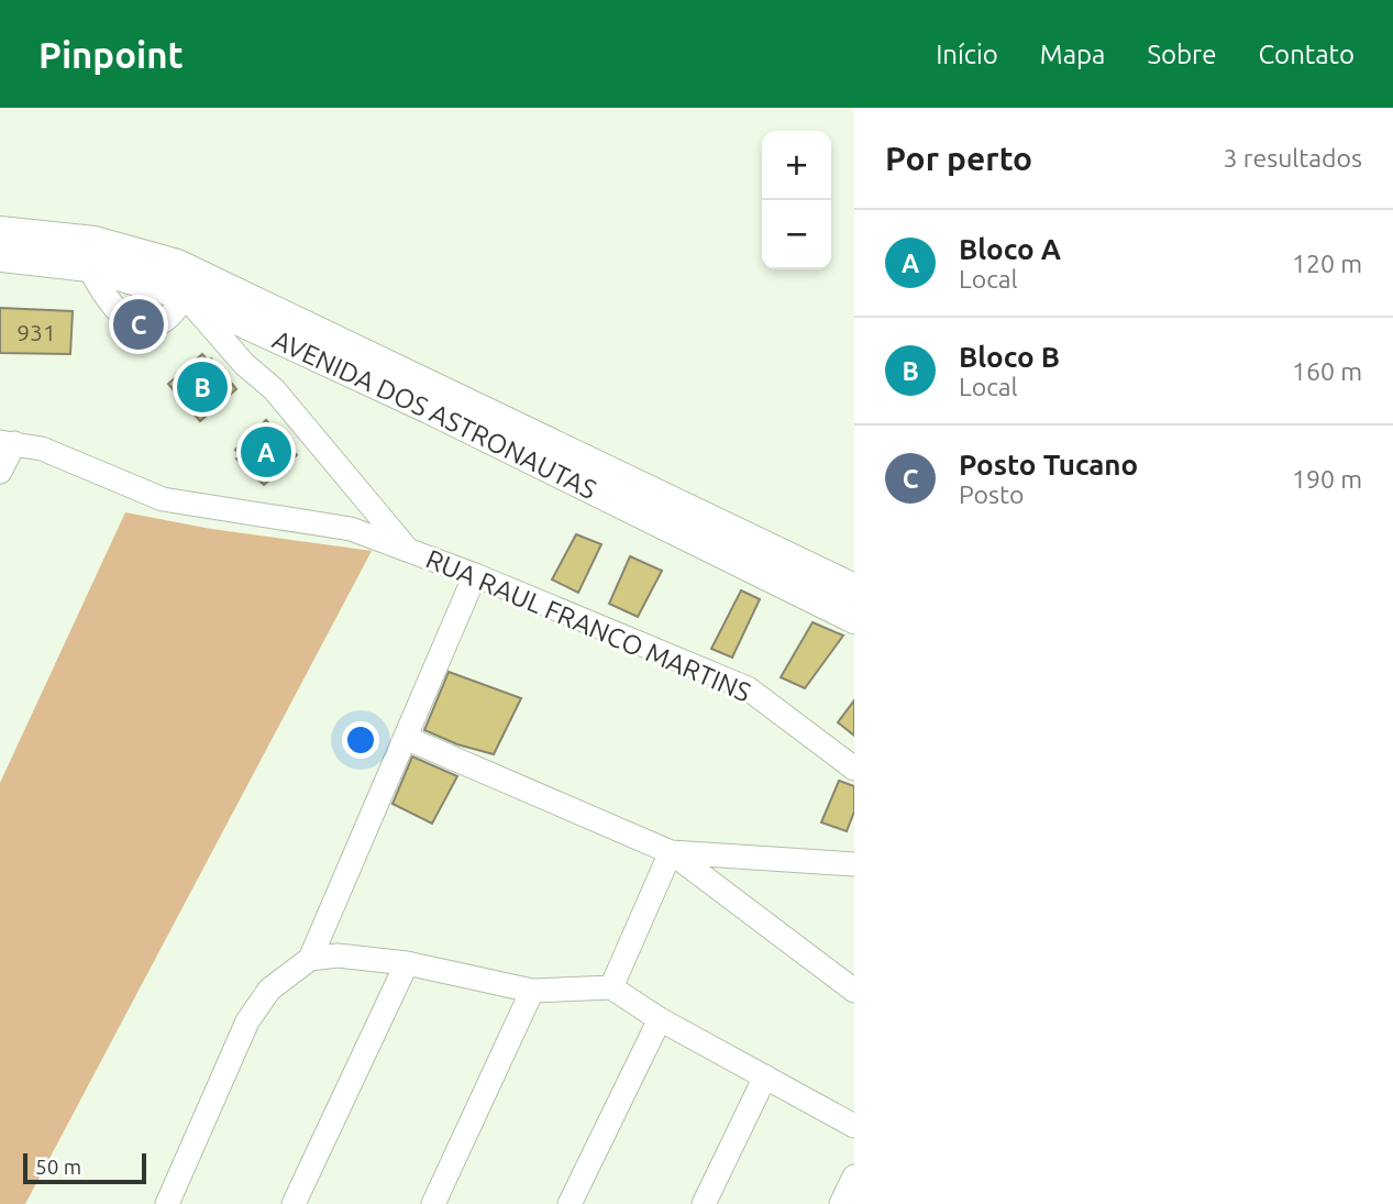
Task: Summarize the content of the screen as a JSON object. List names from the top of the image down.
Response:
{
  "streets": {
    "main road": ["AVENIDA DOS ASTRONAUTAS"],
    "street": ["RUA RAUL FRANCO MARTINS"]
  },
  "crossings": [
    ["AVENIDA DOS ASTRONAUTAS", "RUA RAUL FRANCO MARTINS"]
  ],
  "house_numbers": ["931"],
  "scale_bar": "50 m",
  "page": {
    "header": "Pinpoint",
    "nav": [
      "Início",
      "Mapa",
      "Sobre",
      "Contato"
    ],
    "heading": ["Por perto", "3 resultados"],
    "map_buttons": ["+", "−"],
    "list": [
      {
        "mark": "A",
        "name": "Bloco A",
        "note": "Local",
        "value": "120 m"
      },
      {
        "mark": "B",
        "name": "Bloco B",
        "note": "Local",
        "value": "160 m"
      },
      {
        "mark": "C",
        "name": "Posto Tucano",
        "note": "Posto",
        "value": "190 m"
      }
    ],
    "pins": ["C", "B", "A"],
    "scale": "50 m"
  }
}
